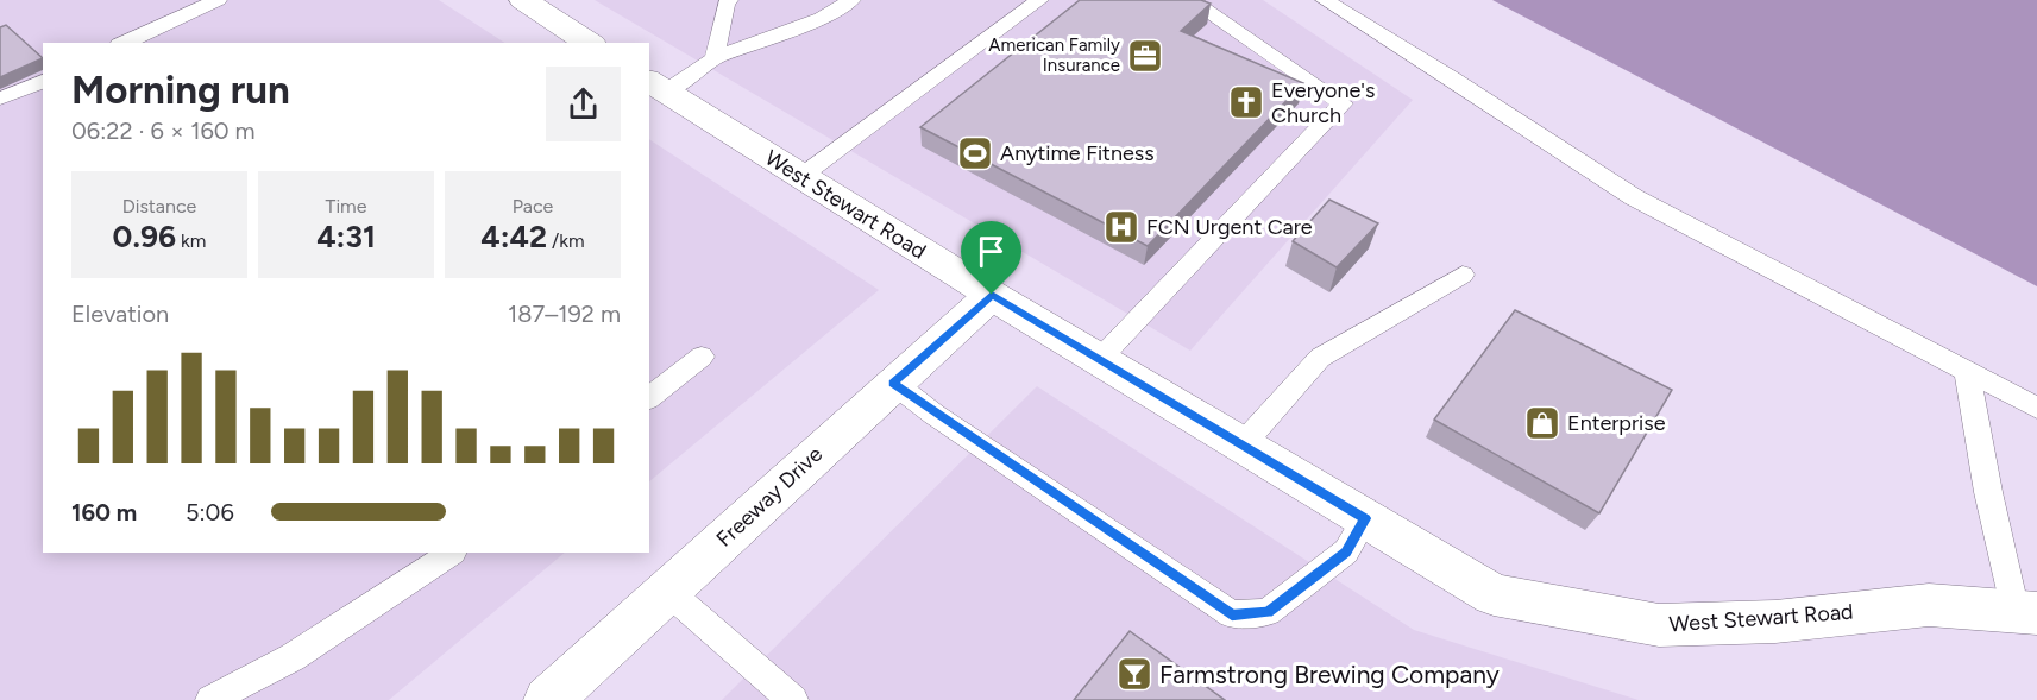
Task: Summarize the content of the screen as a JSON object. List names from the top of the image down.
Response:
{
  "streets": {
    "street": ["West Stewart Road", "Freeway Drive"]
  },
  "crossings": [
    ["West Stewart Road", "Freeway Drive"]
  ],
  "places": {
    "office": ["American Family Insurance"],
    "church": ["Everyone's Church"],
    "sports": ["Anytime Fitness"],
    "hospital": ["FCN Urgent Care"],
    "shop": ["Enterprise"],
    "bar": ["Farmstrong Brewing Company"]
  },
  "page": {
    "heading": ["Morning run", "06:22 · 6 × 160 m"],
    "stats": [
      ["Distance", "0.96 km"],
      ["Time", "4:31"],
      ["Pace", "4:42 /km"]
    ],
    "chart": ["Elevation", "187–192 m"],
    "list": [
      {
        "name": "160 m",
        "note": "5:06"
      }
    ]
  }
}
